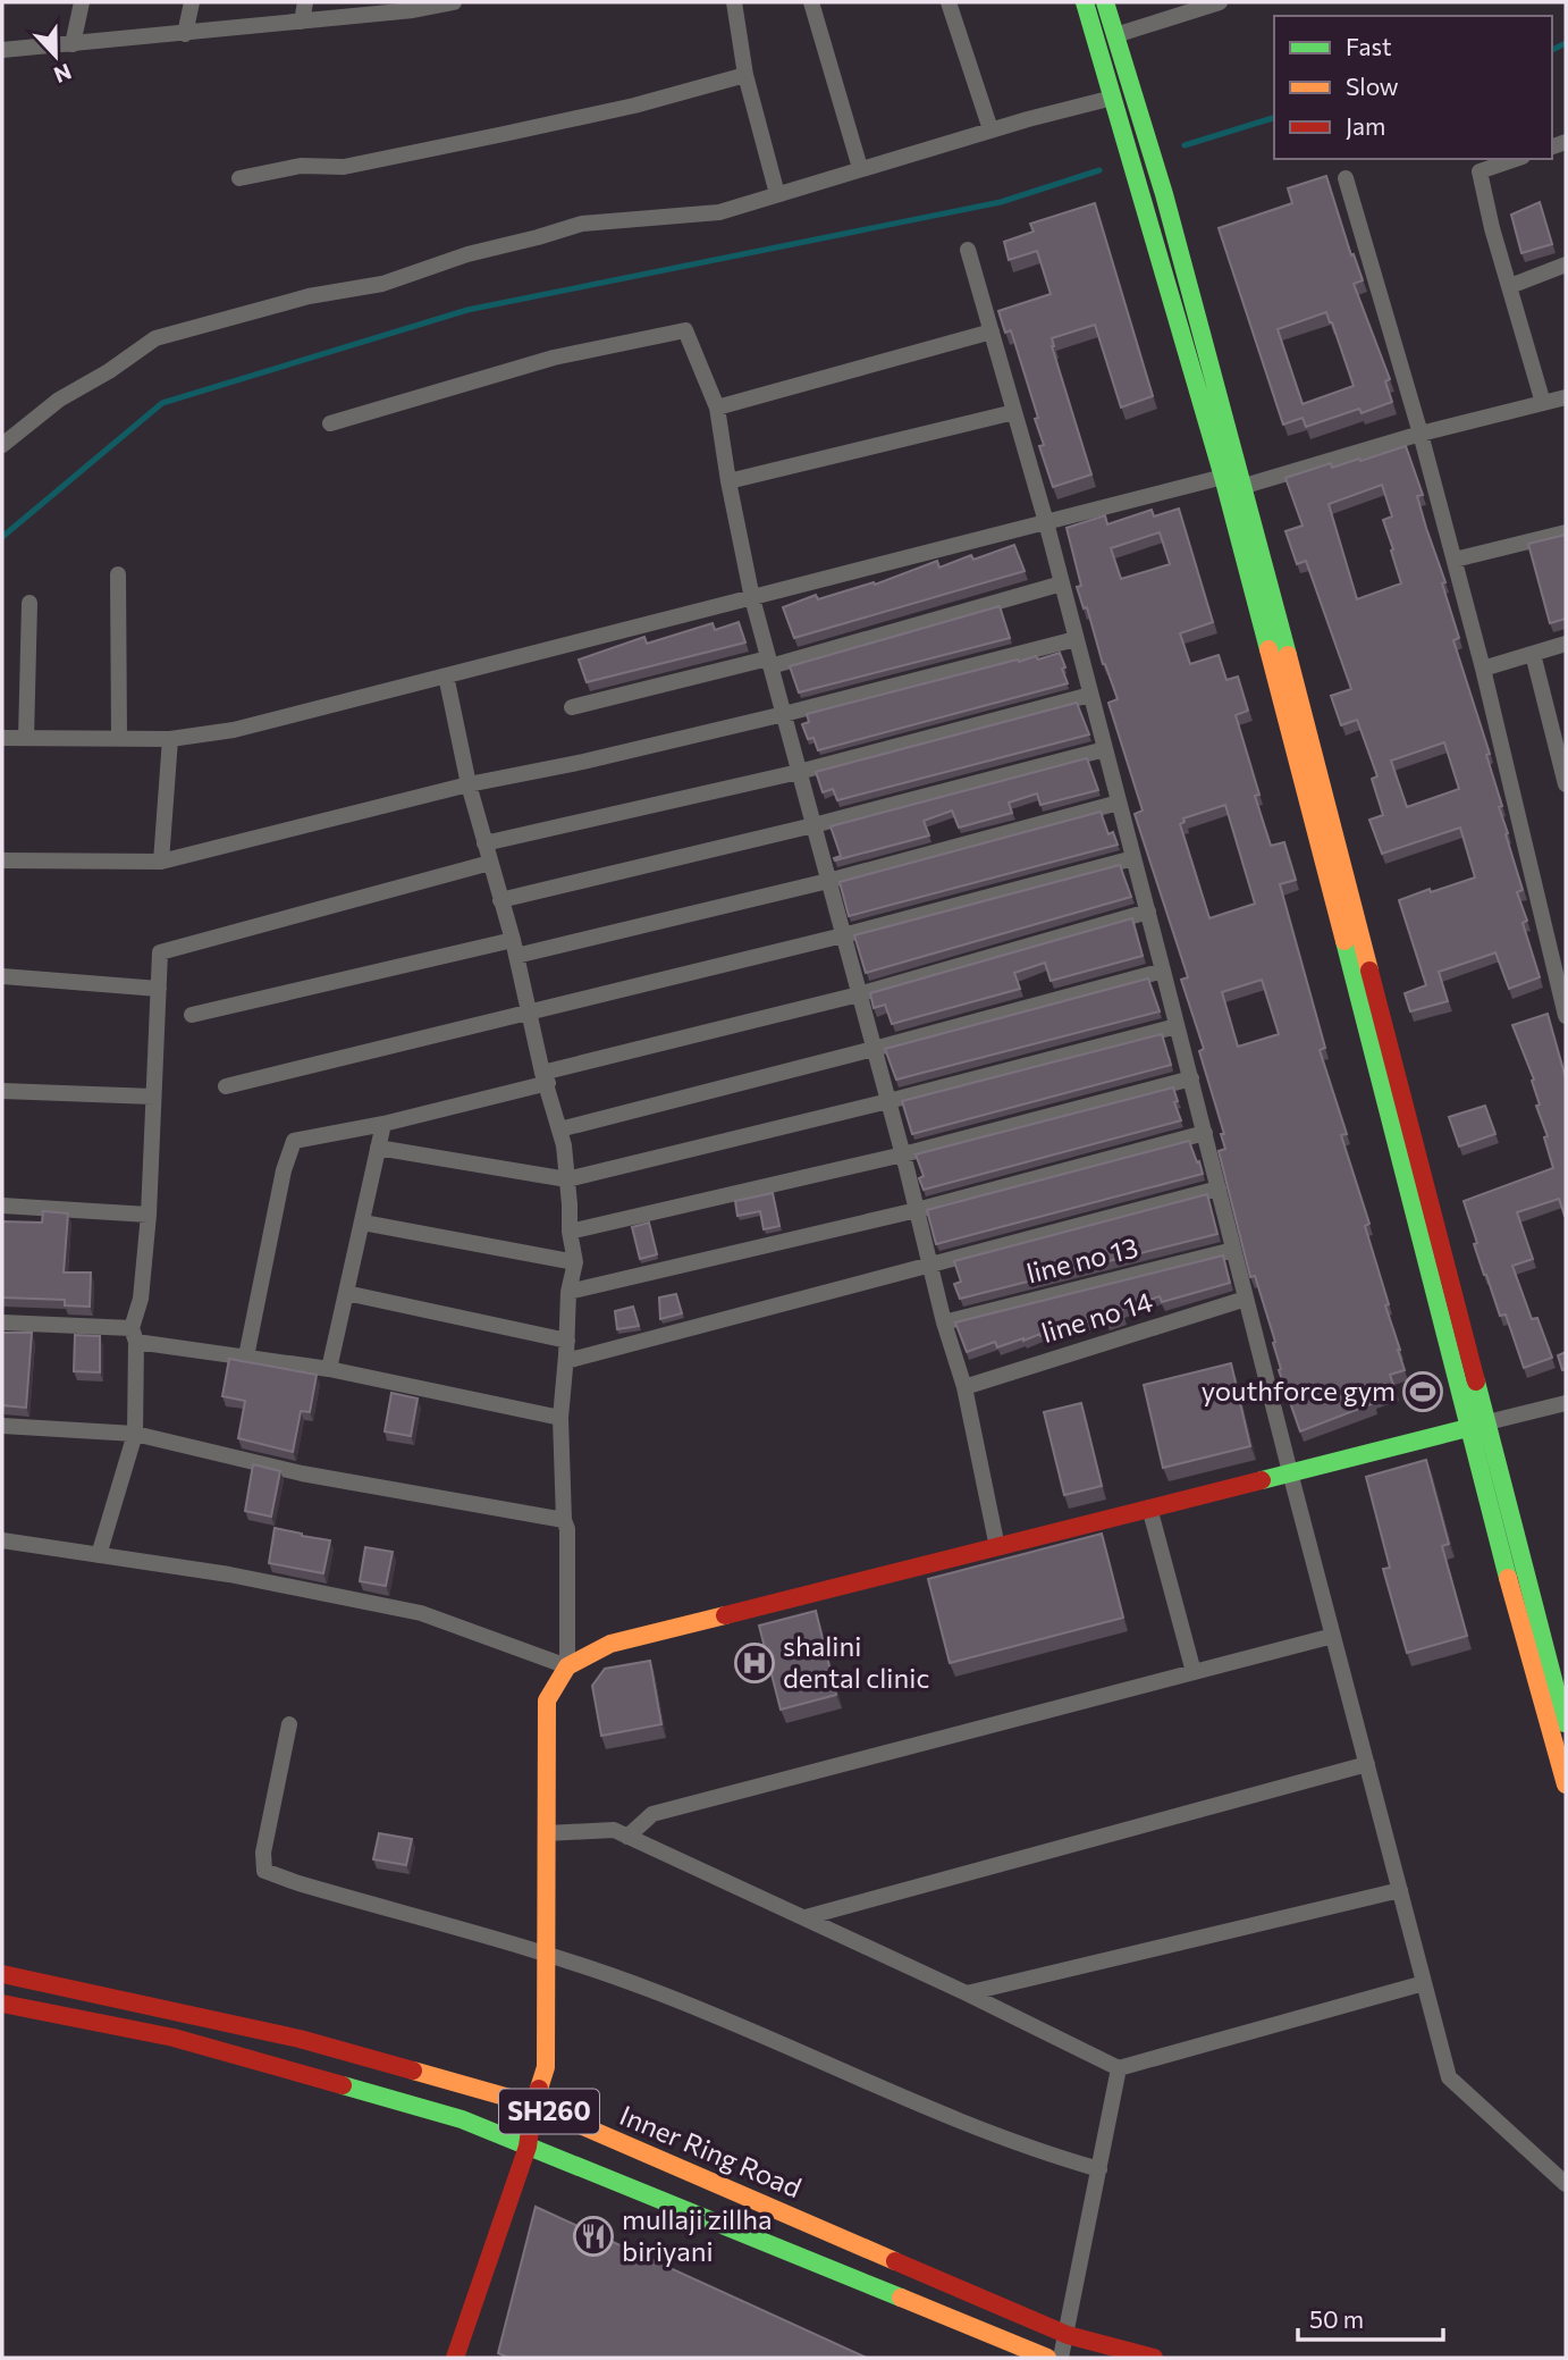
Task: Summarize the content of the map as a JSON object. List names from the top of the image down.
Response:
{
  "streets": {
    "main road": ["SH260", "Inner Ring Road"],
    "street": ["line no 13", "line no 14"]
  },
  "places": {
    "sports": ["youthforce gym"],
    "hospital": ["shalini dental clinic"],
    "restaurant": ["mullaji zillha biriyani"]
  },
  "legend": ["Fast", "Slow", "Jam"],
  "scale_bar": "50 m",
  "north": "bottom"
}
